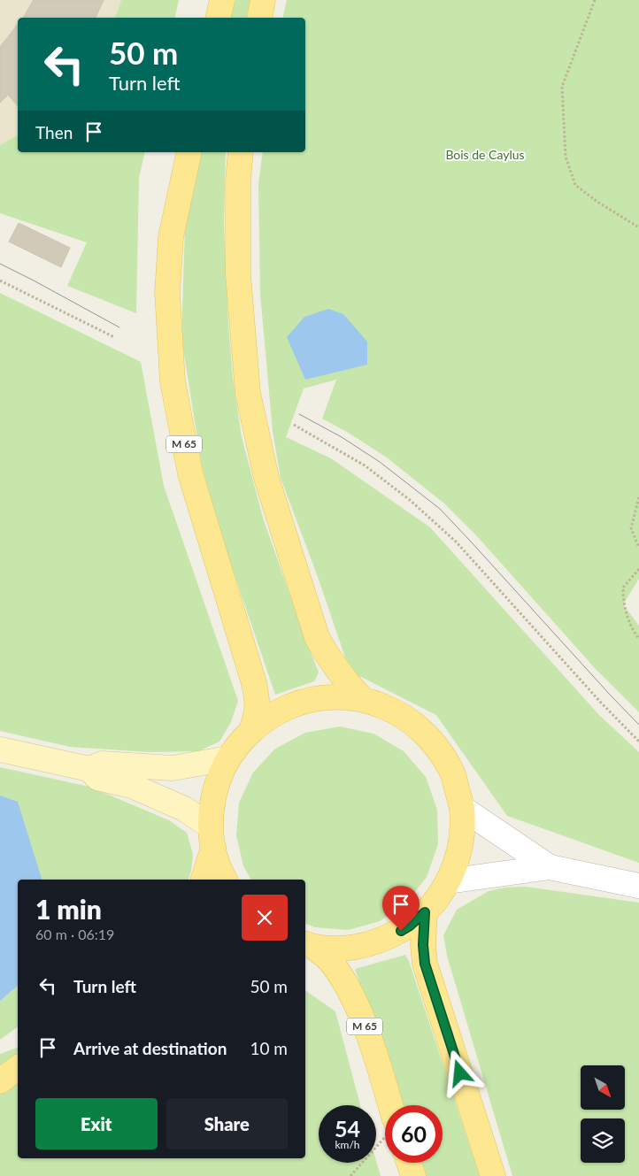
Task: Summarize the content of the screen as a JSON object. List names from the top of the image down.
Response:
{
  "streets": {
    "main road": ["M 65"]
  },
  "parks": ["Bois de Caylus"],
  "north": "bottom right",
  "page": {
    "turn": ["50 m", "Turn left"],
    "then": "Then",
    "heading": ["1 min", "60 m · 06:19"],
    "list": [
      {
        "name": "Turn left",
        "value": "50 m"
      },
      {
        "name": "Arrive at destination",
        "value": "10 m"
      }
    ],
    "buttons": ["Exit", "Share"],
    "speed": "54 km/h",
    "limit": "60"
  }
}
